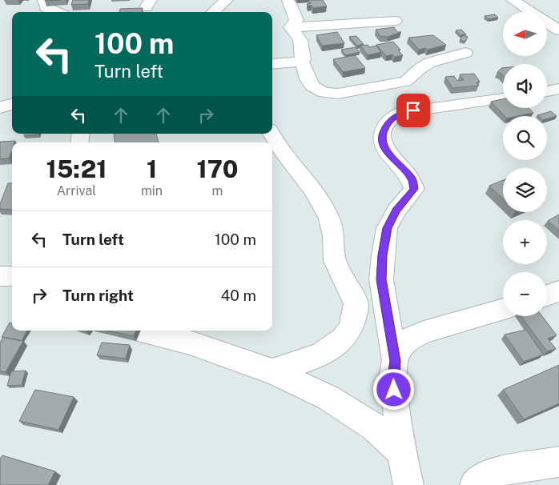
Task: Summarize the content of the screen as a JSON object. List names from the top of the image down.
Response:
{
  "north": "left",
  "page": {
    "map_buttons": ["+", "−"],
    "turn": ["100 m", "Turn left"],
    "eta": [
      "15:21",
      "Arrival",
      "1",
      "min",
      "170",
      "m"
    ],
    "list": [
      {
        "name": "Turn left",
        "value": "100 m"
      },
      {
        "name": "Turn right",
        "value": "40 m"
      }
    ]
  }
}
